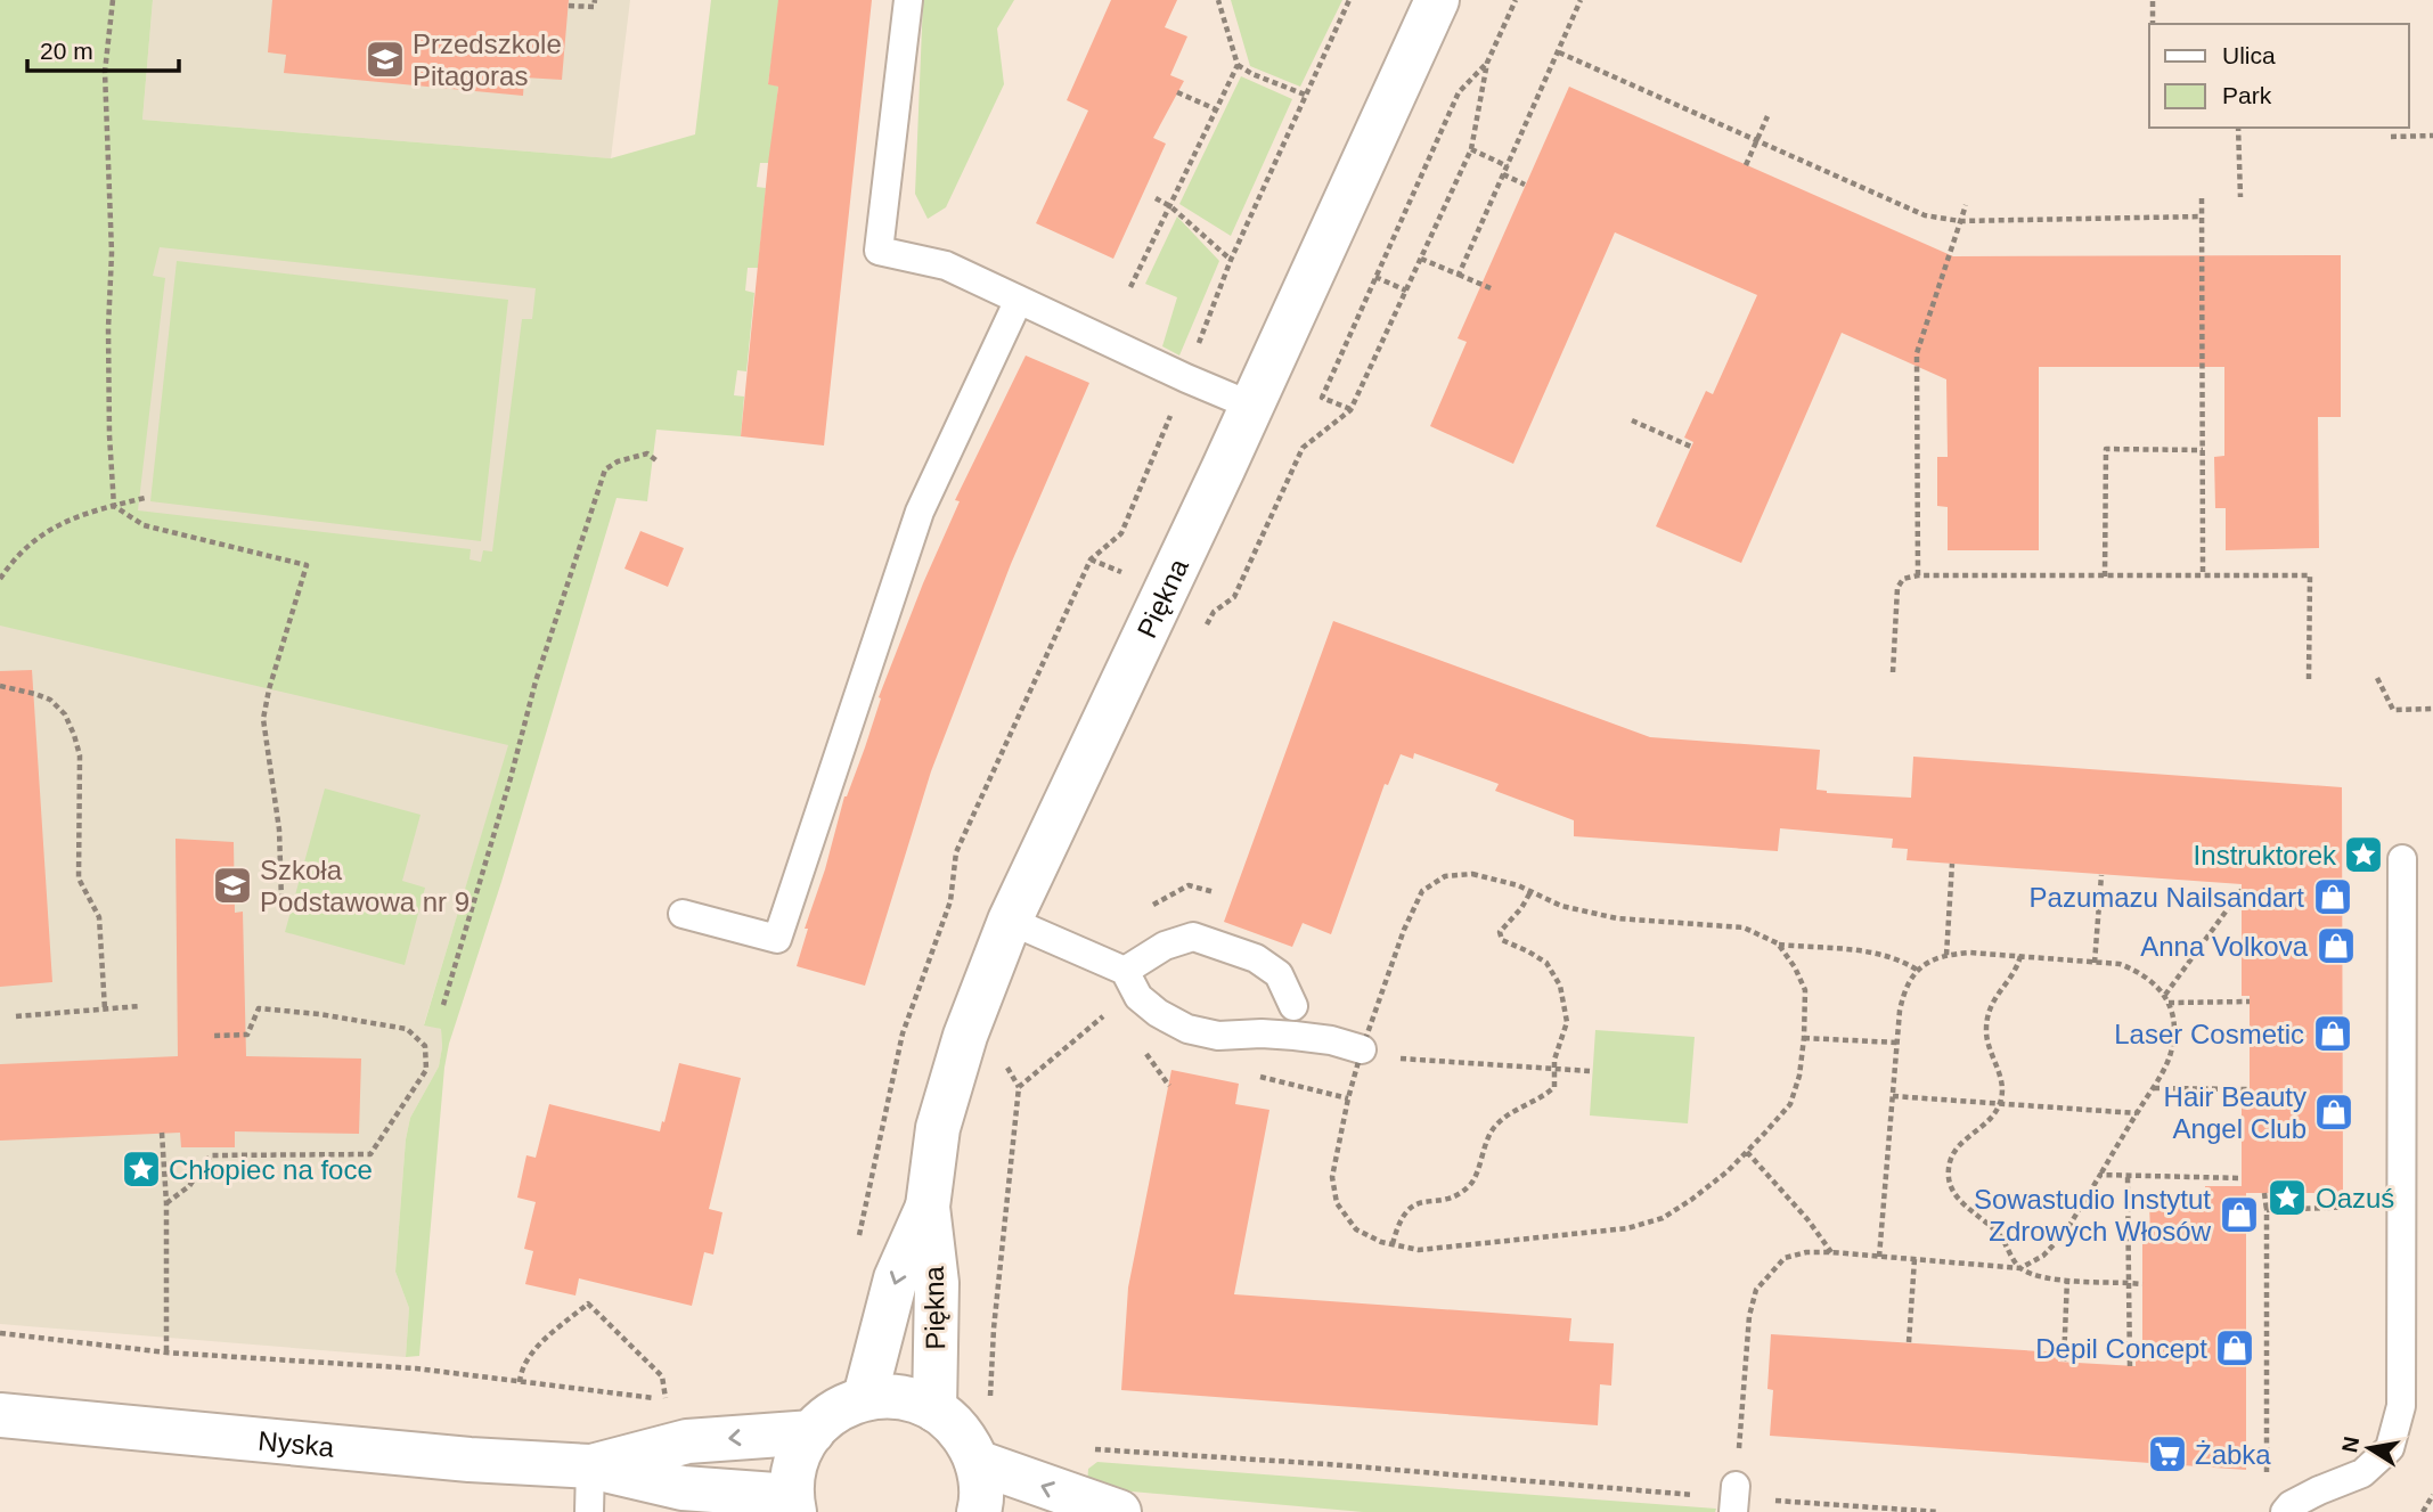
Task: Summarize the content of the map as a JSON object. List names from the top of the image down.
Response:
{
  "streets": {
    "street": ["Piękna", "Nyska"]
  },
  "places": {
    "school or university": ["Przedszkole Pitagoras", "Szkoła Podstawowa nr 9"],
    "place": ["Instruktorek", "Chłopiec na foce", "Oazuś"],
    "shop": [
      "Pazumazu Nailsandart",
      "Anna Volkova",
      "Laser Cosmetic",
      "Hair Beauty Angel Club",
      "Sowastudio Instytut Zdrowych Włosów",
      "Depil Concept"
    ],
    "supermarket": ["Żabka"]
  },
  "legend": ["Ulica", "Park"],
  "scale_bar": "20 m",
  "north": "left"
}
